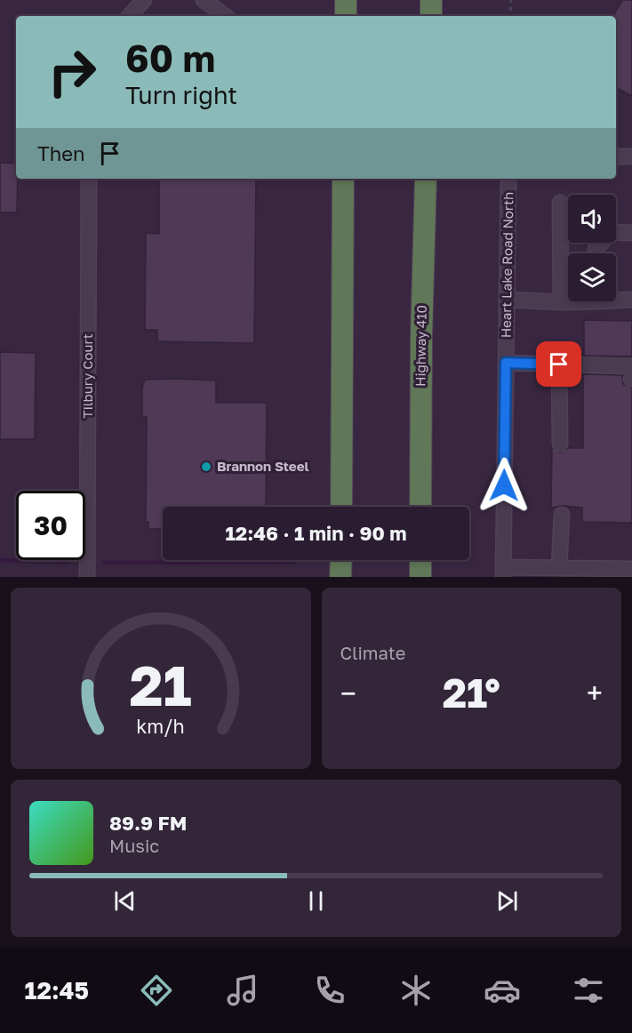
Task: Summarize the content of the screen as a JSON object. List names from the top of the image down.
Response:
{
  "streets": {
    "highway": ["Highway 410"],
    "street": ["Heart Lake Road North", "Tilbury Court"]
  },
  "places": ["Brannon Steel"],
  "page": {
    "turn": ["60 m", "Turn right"],
    "then": "Then",
    "limit": "30",
    "trip": "12:46 · 1 min · 90 m",
    "tile": "Climate",
    "heat": ["−", "21°", "+"],
    "song": ["89.9 FM", "Music"],
    "tabs": "12:45",
    "gauge": ["21", "km/h"]
  }
}
